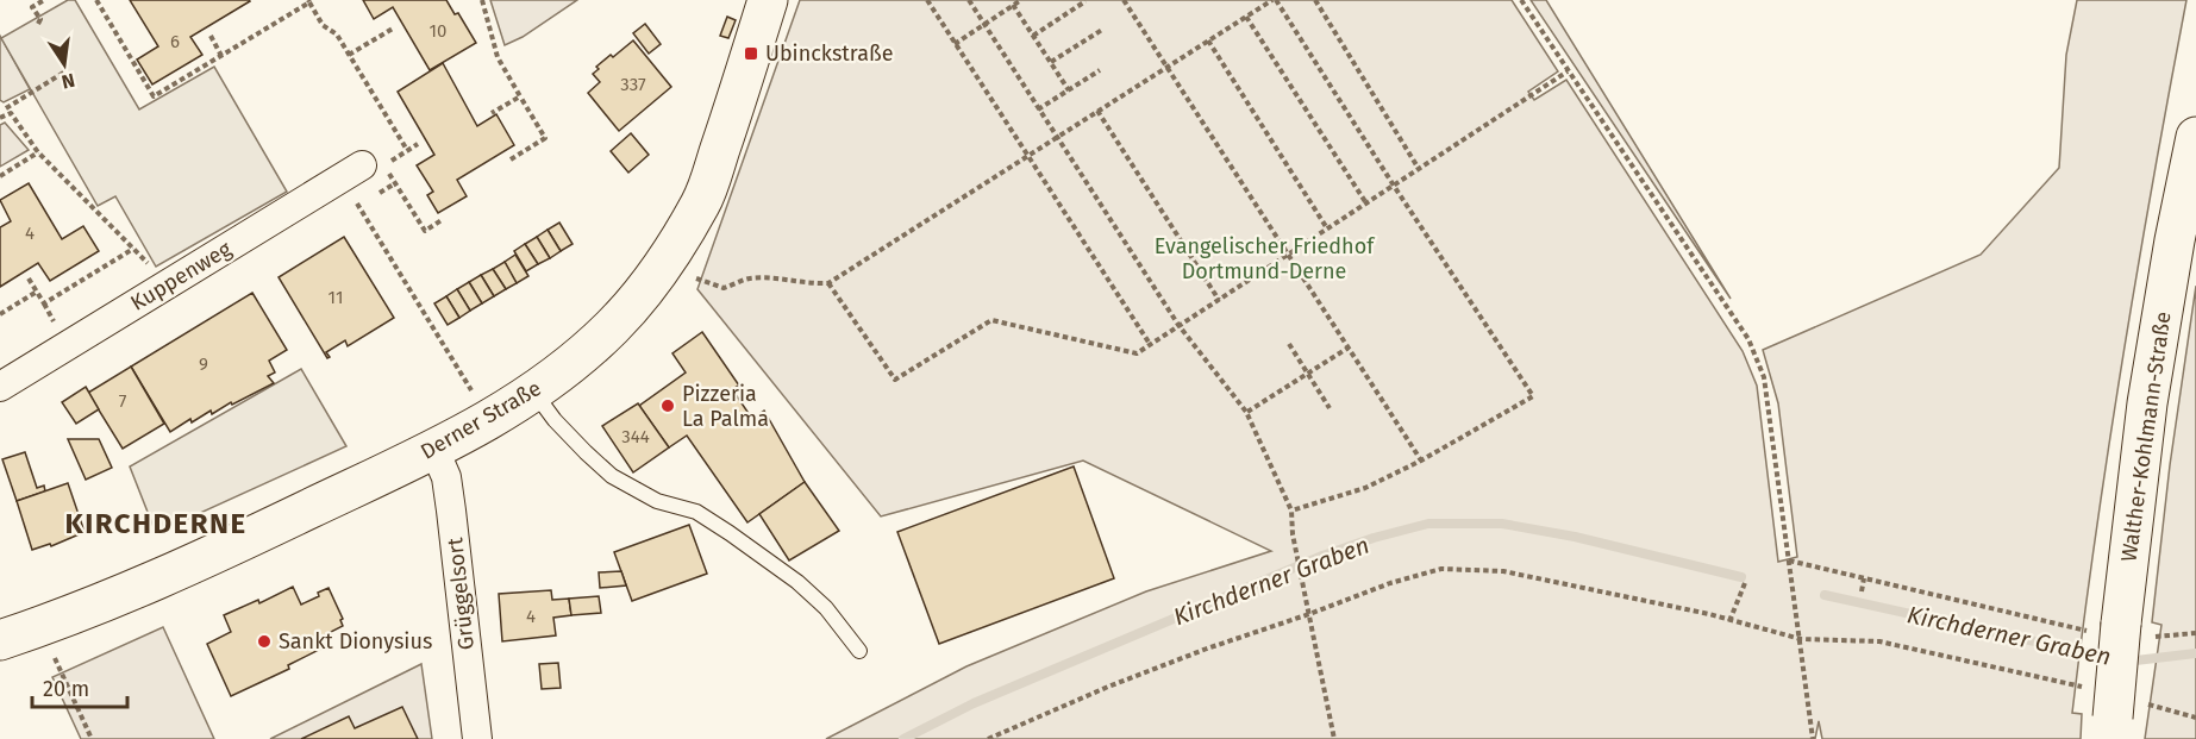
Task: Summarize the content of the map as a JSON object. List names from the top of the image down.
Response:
{
  "streets": {
    "main road": ["Derner Straße", "Walther-Kohlmann-Straße"],
    "street": ["Kuppenweg", "Grüggelsort"]
  },
  "crossings": [
    ["Derner Straße", "Grüggelsort"]
  ],
  "districts": ["KIRCHDERNE"],
  "water": ["Kirchderner Graben"],
  "parks": ["Evangelischer Friedhof Dortmund-Derne"],
  "places": {
    "transit": ["Ubinckstraße"],
    "other": ["Pizzeria La Palma", "Sankt Dionysius"]
  },
  "house_numbers": [
    "10",
    "6",
    "337",
    "4",
    "11",
    "9",
    "7",
    "344",
    "4"
  ],
  "scale_bar": "20 m",
  "north": "bottom"
}
